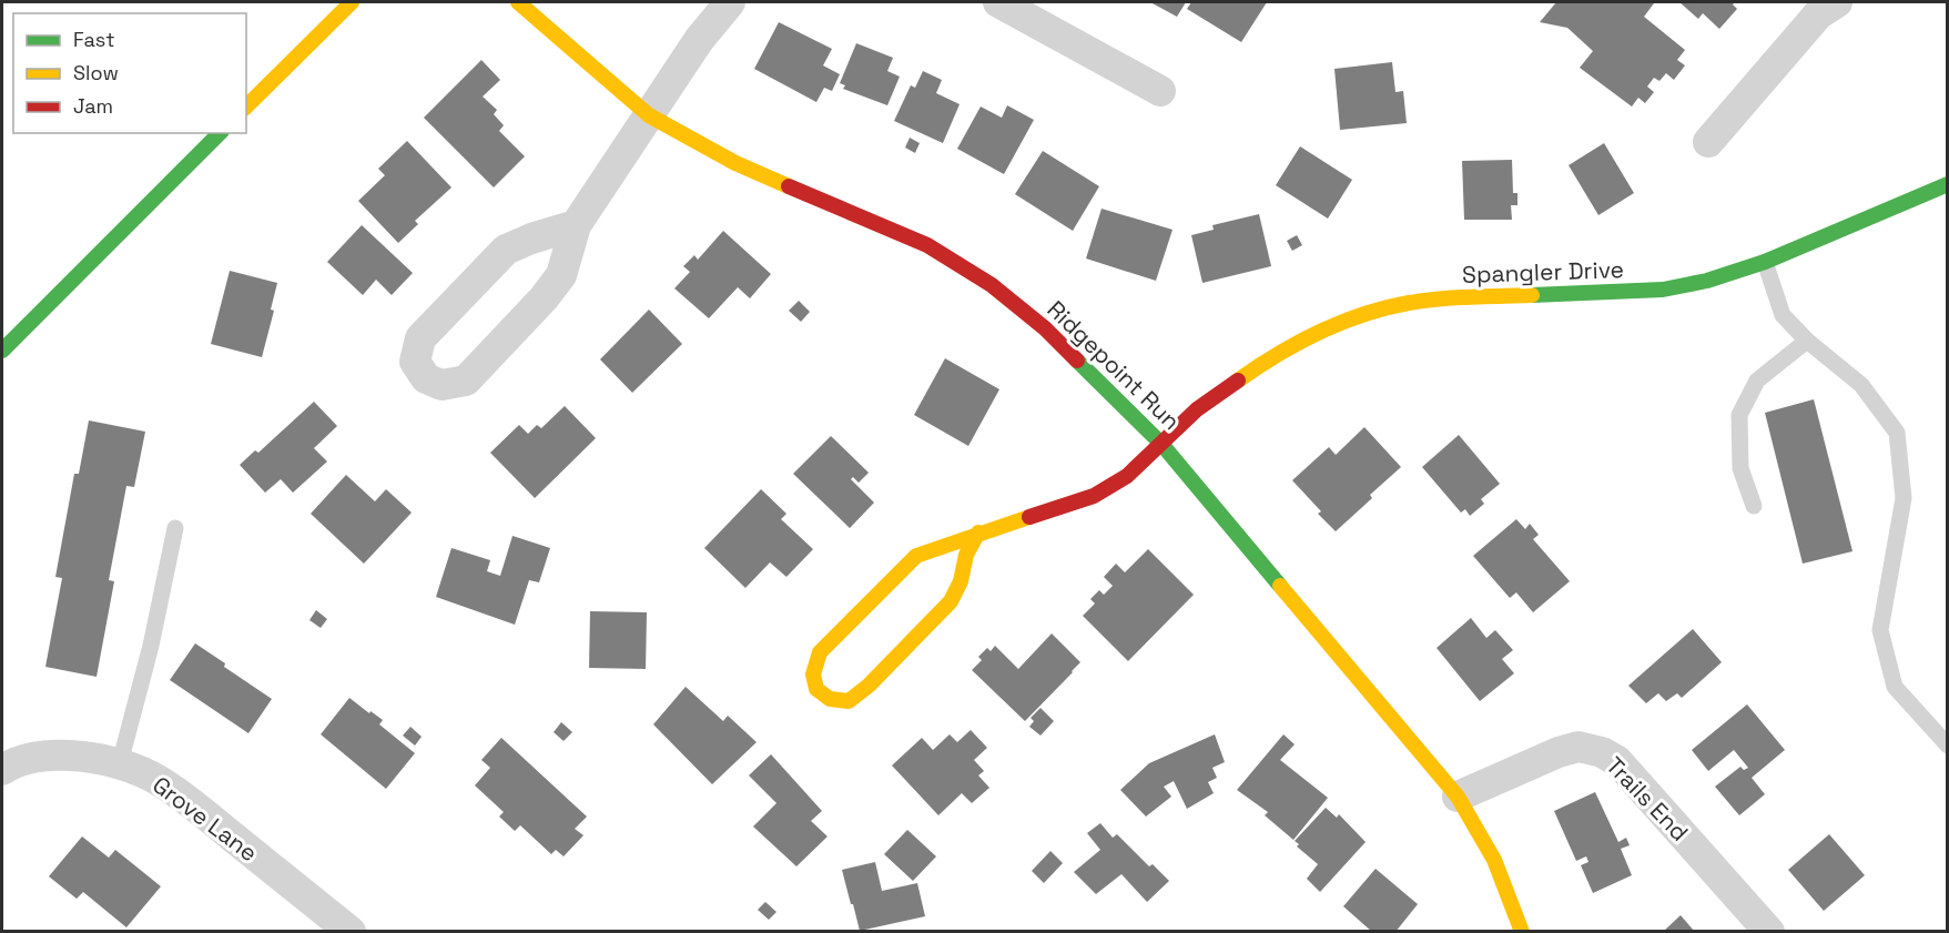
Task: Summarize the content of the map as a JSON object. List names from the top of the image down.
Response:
{
  "streets": {
    "street": [
      "Spangler Drive",
      "Ridgepoint Run",
      "Trails End",
      "Grove Lane"
    ]
  },
  "crossings": [
    ["Spangler Drive", "Ridgepoint Run"],
    ["Ridgepoint Run", "Trails End"]
  ],
  "legend": ["Fast", "Slow", "Jam"]
}
